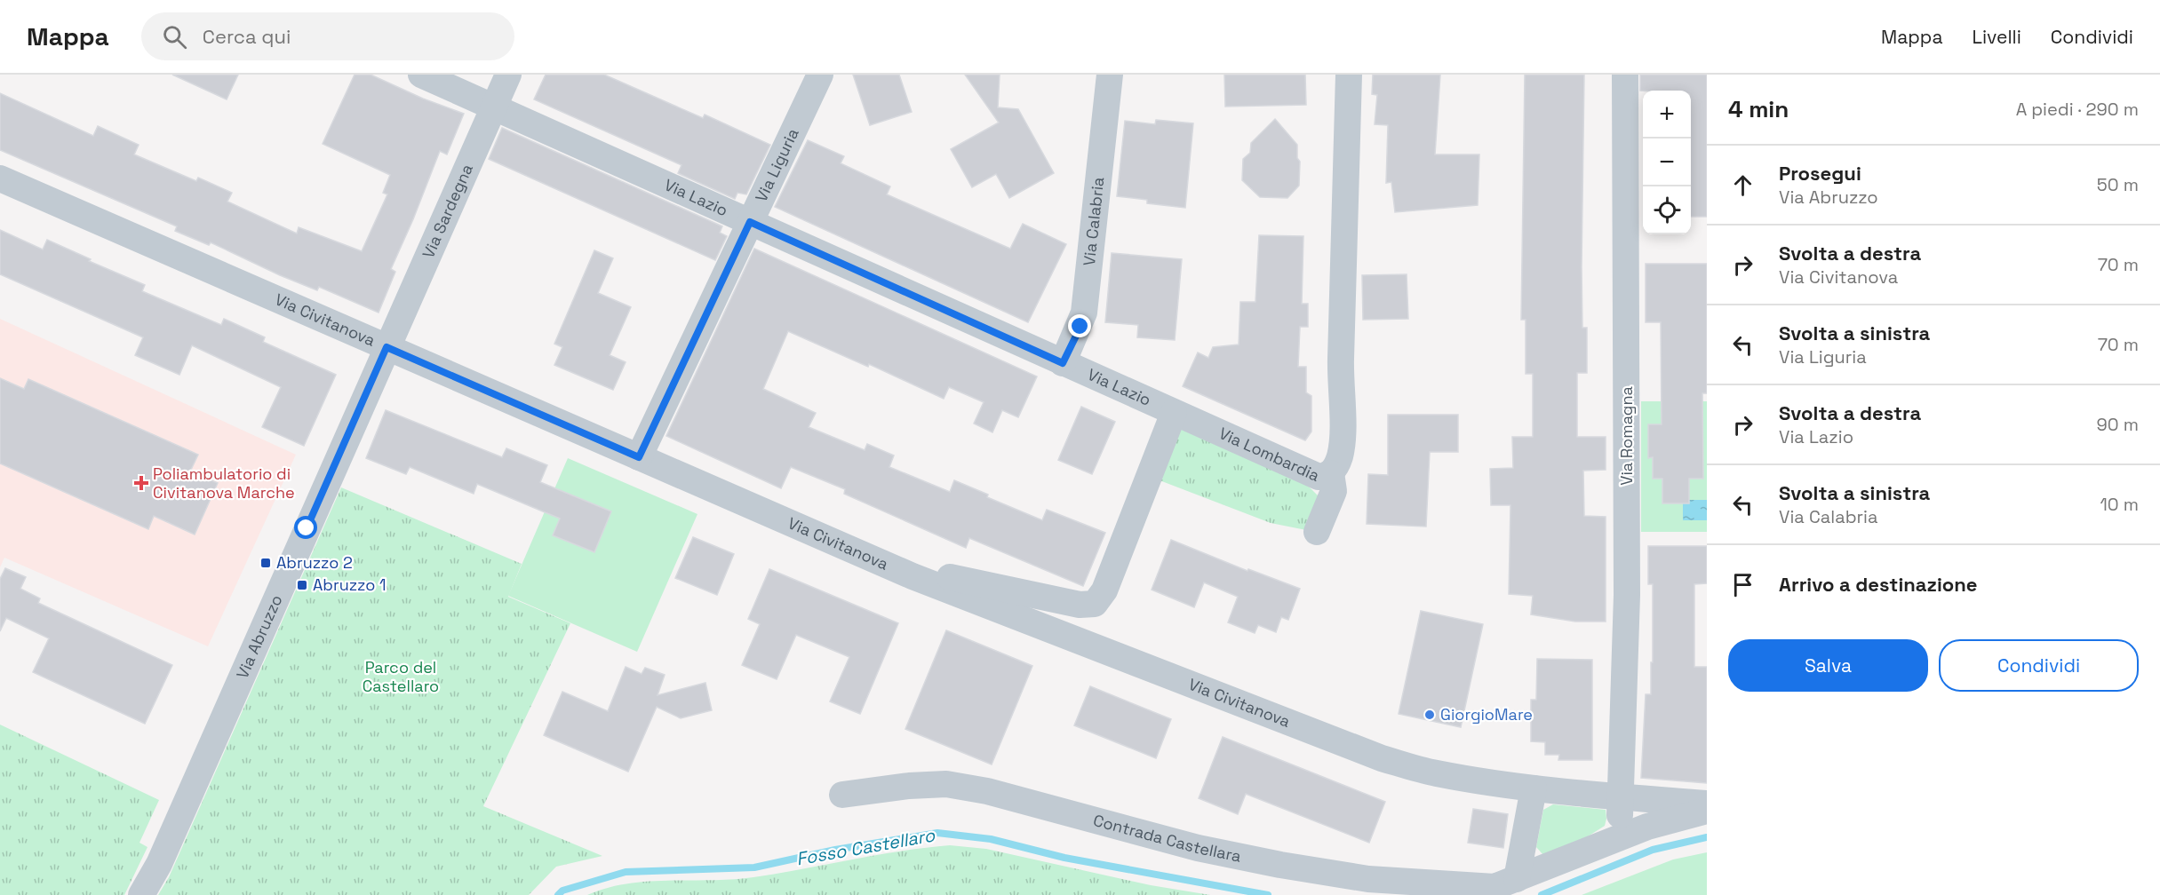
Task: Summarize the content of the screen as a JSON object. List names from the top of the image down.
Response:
{
  "streets": {
    "street": [
      "Via Liguria",
      "Via Lazio",
      "Via Sardegna",
      "Via Calabria",
      "Via Civitanova",
      "Via Romagna",
      "Via Lombardia",
      "Via Abruzzo",
      "Contrada Castellara"
    ]
  },
  "crossings": [
    ["Via Liguria", "Via Lazio"],
    ["Via Liguria", "Via Civitanova"],
    ["Via Lazio", "Via Sardegna"],
    ["Via Lazio", "Via Calabria"],
    ["Via Lazio", "Via Lombardia"],
    ["Via Sardegna", "Via Civitanova"],
    ["Via Sardegna", "Via Abruzzo"],
    ["Via Civitanova", "Via Romagna"],
    ["Via Civitanova", "Via Abruzzo"]
  ],
  "water": ["Fosso Castellaro"],
  "parks": ["Parco del Castellaro"],
  "places": {
    "health": ["Poliambulatorio di Civitanova Marche"],
    "transit": ["Abruzzo 2", "Abruzzo 1"],
    "other": ["GiorgioMare"]
  },
  "page": {
    "header": "Mappa",
    "search": "Cerca qui",
    "nav": ["Mappa", "Livelli", "Condividi"],
    "heading": ["4 min", "A piedi · 290 m"],
    "map_buttons": ["+", "−"],
    "list": [
      ["Prosegui", "Via Abruzzo", "50 m"],
      ["Svolta a destra", "Via Civitanova", "70 m"],
      ["Svolta a sinistra", "Via Liguria", "70 m"],
      ["Svolta a destra", "Via Lazio", "90 m"],
      ["Svolta a sinistra", "Via Calabria", "10 m"],
      "Arrivo a destinazione"
    ],
    "buttons": ["Salva", "Condividi"]
  }
}
